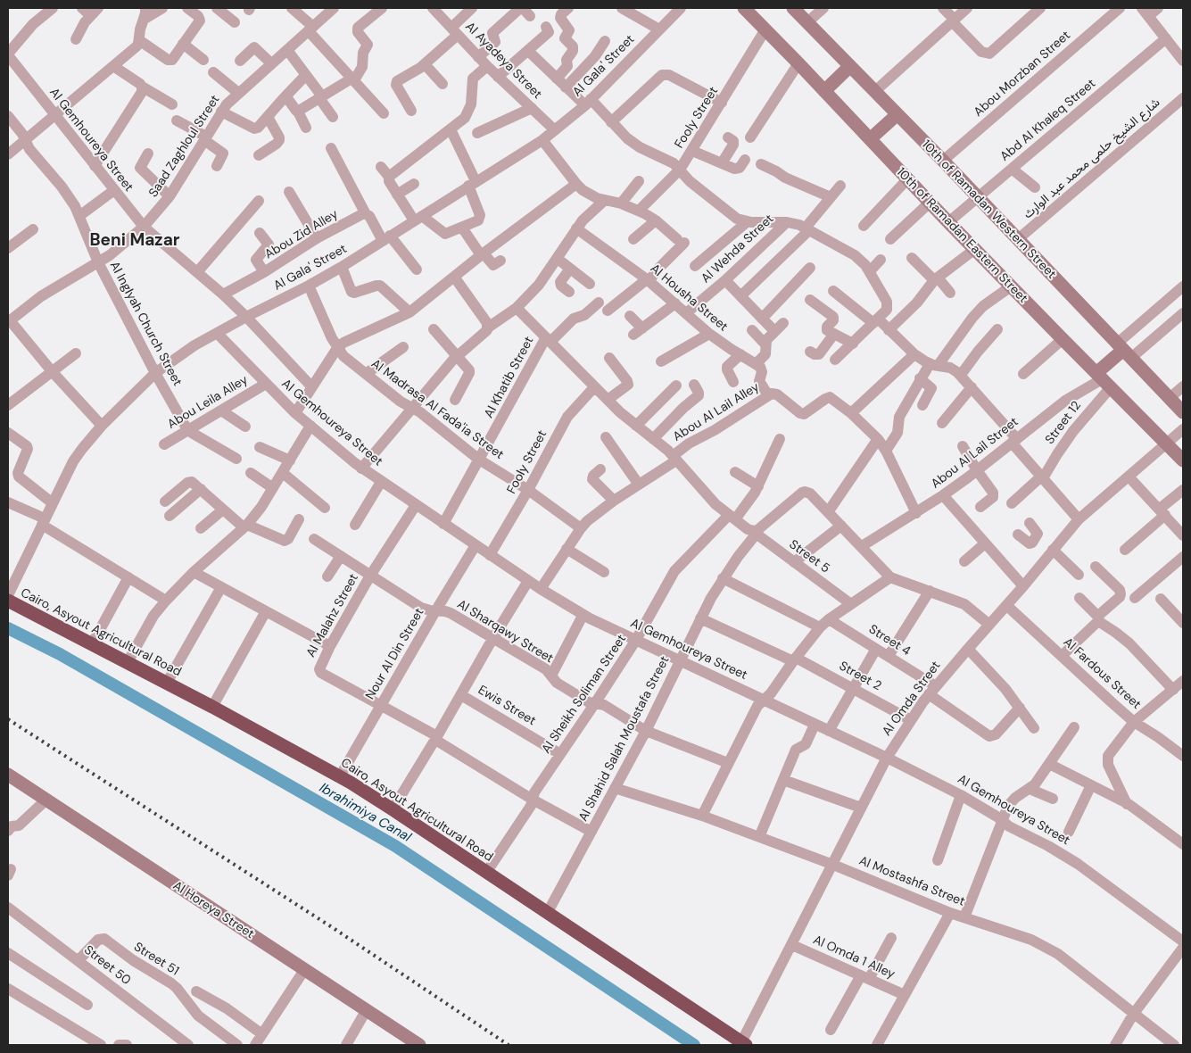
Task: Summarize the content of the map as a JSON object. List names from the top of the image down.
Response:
{
  "streets": {
    "highway": ["Cairo, Asyout Agricultural Road"],
    "street": [
      "Al Ayadeya Street",
      "Al Gala' Street",
      "Abou Morzban Street",
      "Fooly Street",
      "Abd Al Khaleq Street",
      "Al Gemhoureya Street",
      "Saad Zaghloul Street",
      "شارع الشيخ حلمى محمد عبد الوارث",
      "10th of Ramadan Western Street",
      "Abou Zid Alley",
      "10th of Ramadan Eastern Street",
      "Al Wehda Street",
      "Al Housha Street",
      "Al Inglyah Church Street",
      "Al Khatib Street",
      "Abou Leila Alley",
      "Al Madrasa Al Fada'ia Street",
      "Abou Al Lail Alley",
      "Street 12",
      "Abou Al Lail Street",
      "Street 5",
      "Al Malahz Street",
      "Al Sharqawy Street",
      "Street 4",
      "Nour Al Din Street",
      "Al Fardous Street",
      "Street 2",
      "Al Sheikh Soliman Street",
      "Al Omda Street",
      "Ewis Street",
      "Al Shahid Salah Moustafa Street",
      "Al Mostashfa Street",
      "Al Horeya Street",
      "Al Omda 1 Alley",
      "Street 51",
      "Street 50"
    ]
  },
  "crossings": [
    ["Al Ayadeya Street", "Al Gala' Street"],
    ["Al Gala' Street", "Al Gemhoureya Street"],
    ["Al Gala' Street", "Al Inglyah Church Street"],
    ["Al Gala' Street", "Al Madrasa Al Fada'ia Street"],
    ["Abou Morzban Street", "10th of Ramadan Western Street"],
    ["Fooly Street", "Al Gemhoureya Street"],
    ["Fooly Street", "10th of Ramadan Eastern Street"],
    ["Fooly Street", "Al Madrasa Al Fada'ia Street"],
    ["Fooly Street", "Street 5"],
    ["Abd Al Khaleq Street", "10th of Ramadan Western Street"],
    ["Abd Al Khaleq Street", "10th of Ramadan Eastern Street"],
    ["Al Gemhoureya Street", "Saad Zaghloul Street"],
    ["Al Gemhoureya Street", "Abou Zid Alley"],
    ["Al Gemhoureya Street", "Al Khatib Street"],
    ["Al Gemhoureya Street", "Abou Leila Alley"],
    ["Al Gemhoureya Street", "Abou Al Lail Alley"],
    ["Al Gemhoureya Street", "Al Malahz Street"],
    ["Al Gemhoureya Street", "Nour Al Din Street"],
    ["Al Gemhoureya Street", "Al Sheikh Soliman Street"],
    ["Al Gemhoureya Street", "Al Omda Street"],
    ["Al Gemhoureya Street", "Al Shahid Salah Moustafa Street"],
    ["Saad Zaghloul Street", "Al Inglyah Church Street"],
    ["شارع الشيخ حلمى محمد عبد الوارث", "10th of Ramadan Western Street"],
    ["10th of Ramadan Eastern Street", "Street 12"],
    ["10th of Ramadan Eastern Street", "Abou Al Lail Street"],
    ["10th of Ramadan Eastern Street", "Al Omda Street"],
    ["Al Wehda Street", "Al Housha Street"],
    ["Al Inglyah Church Street", "Abou Leila Alley"],
    ["Al Khatib Street", "Al Madrasa Al Fada'ia Street"],
    ["Al Khatib Street", "Street 5"],
    ["Al Madrasa Al Fada'ia Street", "Abou Al Lail Alley"],
    ["Abou Al Lail Alley", "Abou Al Lail Street"],
    ["Abou Al Lail Alley", "Street 5"],
    ["Street 12", "Abou Al Lail Street"],
    ["Street 5", "Al Sheikh Soliman Street"],
    ["Street 5", "Al Shahid Salah Moustafa Street"],
    ["Al Malahz Street", "Al Sharqawy Street"],
    ["Al Malahz Street", "Nour Al Din Street"],
    ["Al Malahz Street", "Al Sheikh Soliman Street"],
    ["Al Malahz Street", "Al Shahid Salah Moustafa Street"],
    ["Al Sharqawy Street", "Nour Al Din Street"],
    ["Al Sharqawy Street", "Al Sheikh Soliman Street"],
    ["Al Sharqawy Street", "Al Shahid Salah Moustafa Street"],
    ["Cairo, Asyout Agricultural Road", "Nour Al Din Street"],
    ["Cairo, Asyout Agricultural Road", "Al Sheikh Soliman Street"],
    ["Cairo, Asyout Agricultural Road", "Al Omda Street"],
    ["Cairo, Asyout Agricultural Road", "Al Shahid Salah Moustafa Street"],
    ["Street 4", "Al Omda Street"],
    ["Al Fardous Street", "Al Omda Street"],
    ["Street 2", "Al Omda Street"],
    ["Street 2", "Al Shahid Salah Moustafa Street"],
    ["Al Sheikh Soliman Street", "Ewis Street"],
    ["Al Omda Street", "Al Mostashfa Street"],
    ["Al Omda Street", "Al Omda 1 Alley"],
    ["Al Shahid Salah Moustafa Street", "Al Mostashfa Street"],
    ["Street 51", "Street 50"]
  ],
  "districts": ["Beni Mazar"],
  "water": ["Ibrahimiya Canal"]
}
